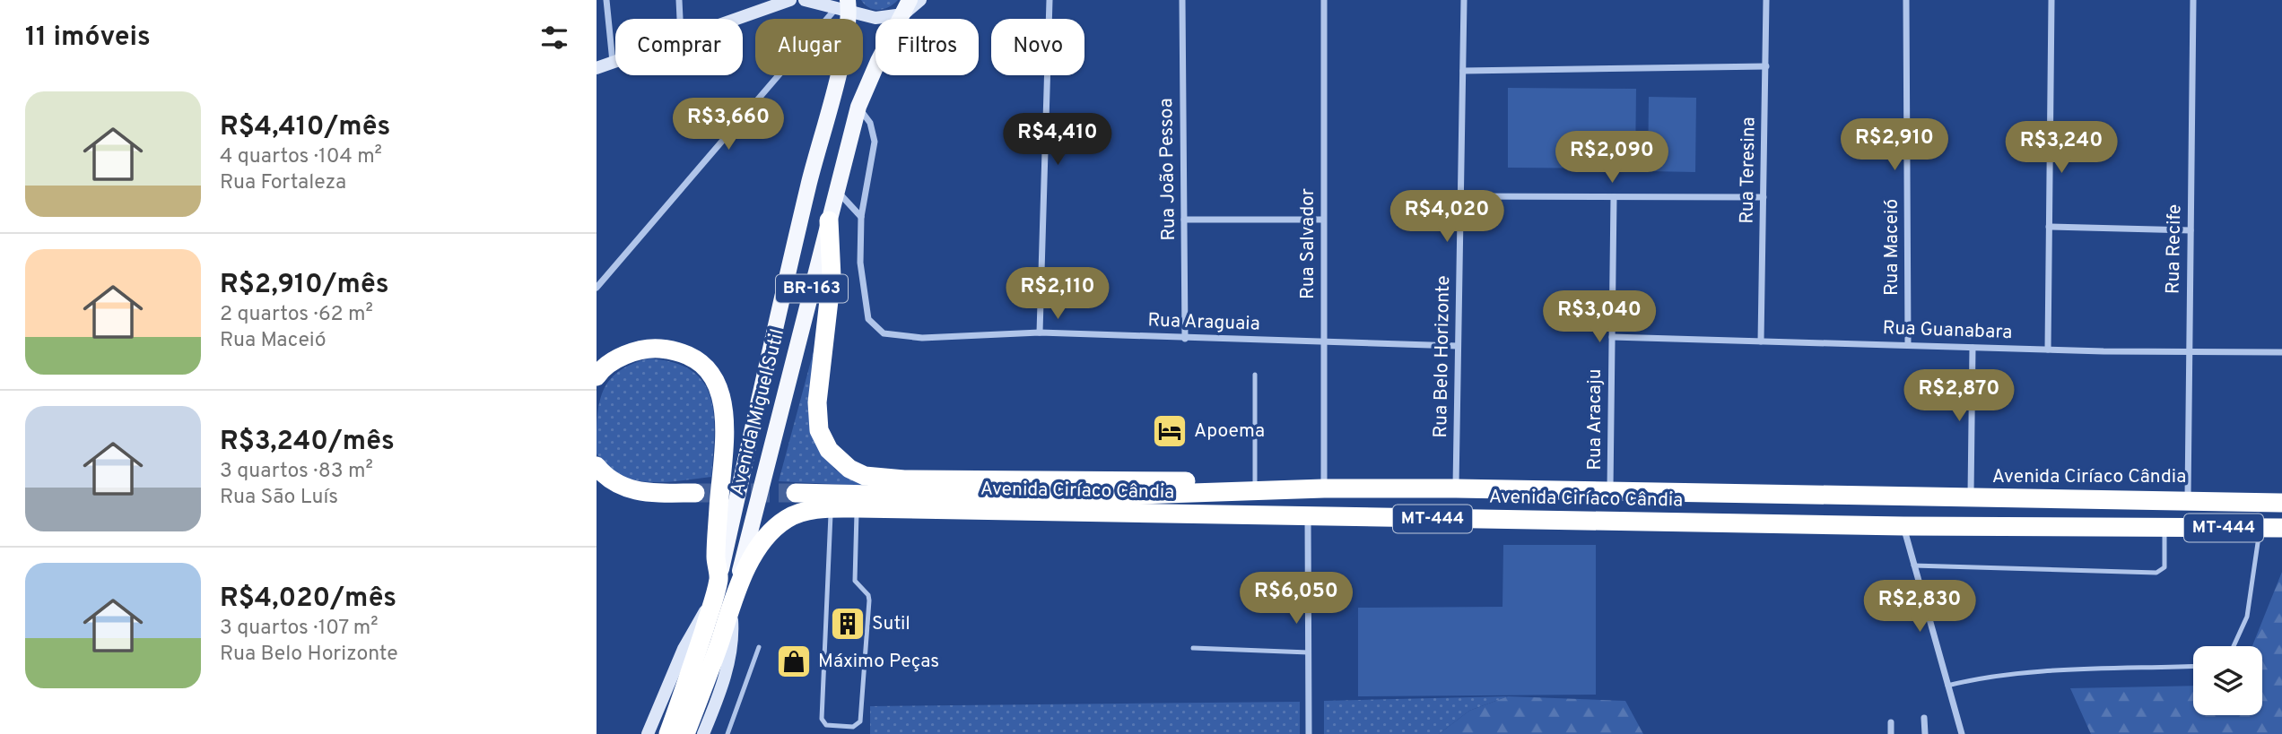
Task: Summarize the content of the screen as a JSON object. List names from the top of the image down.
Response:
{
  "streets": {
    "highway": [
      "BR-163",
      "Avenida Miguel Sutil",
      "Avenida Ciríaco Cândia",
      "MT-444"
    ],
    "street": [
      "Rua João Pessoa",
      "Rua Teresina",
      "Rua Salvador",
      "Rua Maceió",
      "Rua Recife",
      "Rua Araguaia",
      "Rua Guanabara",
      "Rua Belo Horizonte",
      "Rua Aracaju"
    ]
  },
  "crossings": [
    ["Rua João Pessoa", "Rua Araguaia"],
    ["Rua Teresina", "Rua Guanabara"],
    ["Rua Salvador", "Rua Araguaia"],
    ["Rua Salvador", "Avenida Ciríaco Cândia"],
    ["Rua Maceió", "Rua Guanabara"],
    ["Rua Recife", "Rua Guanabara"],
    ["Rua Recife", "Avenida Ciríaco Cândia"],
    ["BR-163", "Avenida Miguel Sutil"],
    ["Rua Araguaia", "Rua Belo Horizonte"],
    ["Rua Araguaia", "Avenida Miguel Sutil"],
    ["Rua Guanabara", "Rua Aracaju"],
    ["Rua Belo Horizonte", "Avenida Ciríaco Cândia"],
    ["Avenida Miguel Sutil", "Avenida Ciríaco Cândia"],
    ["Avenida Miguel Sutil", "MT-444"],
    ["Rua Aracaju", "Avenida Ciríaco Cândia"],
    ["Avenida Ciríaco Cândia", "MT-444"]
  ],
  "places": {
    "hotel": ["Apoema"],
    "building": ["Sutil"],
    "shop": ["Máximo Peças"]
  },
  "page": {
    "heading": "11 imóveis",
    "chip": [
      "Comprar",
      "Alugar",
      "Filtros",
      "Novo"
    ],
    "list": [
      {
        "name": "R$4,410/mês",
        "note": "4 quartos · 104 m² · Rua Fortaleza"
      },
      {
        "name": "R$2,910/mês",
        "note": "2 quartos · 62 m² · Rua Maceió"
      },
      {
        "name": "R$3,240/mês",
        "note": "3 quartos · 83 m² · Rua São Luís"
      },
      {
        "name": "R$4,020/mês",
        "note": "3 quartos · 107 m² · Rua Belo Horizonte"
      }
    ],
    "price": [
      "R$3,660",
      "R$4,410",
      "R$2,910",
      "R$3,240",
      "R$2,090",
      "R$4,020",
      "R$2,110",
      "R$3,040",
      "R$2,870",
      "R$6,050",
      "R$2,830"
    ]
  }
}
